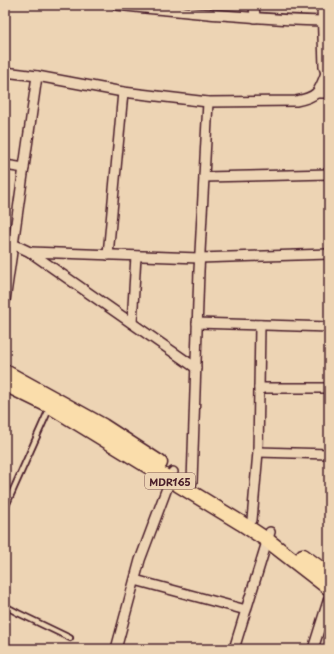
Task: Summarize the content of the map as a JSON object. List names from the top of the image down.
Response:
{
  "streets": {
    "main road": ["MDR165"]
  }
}
